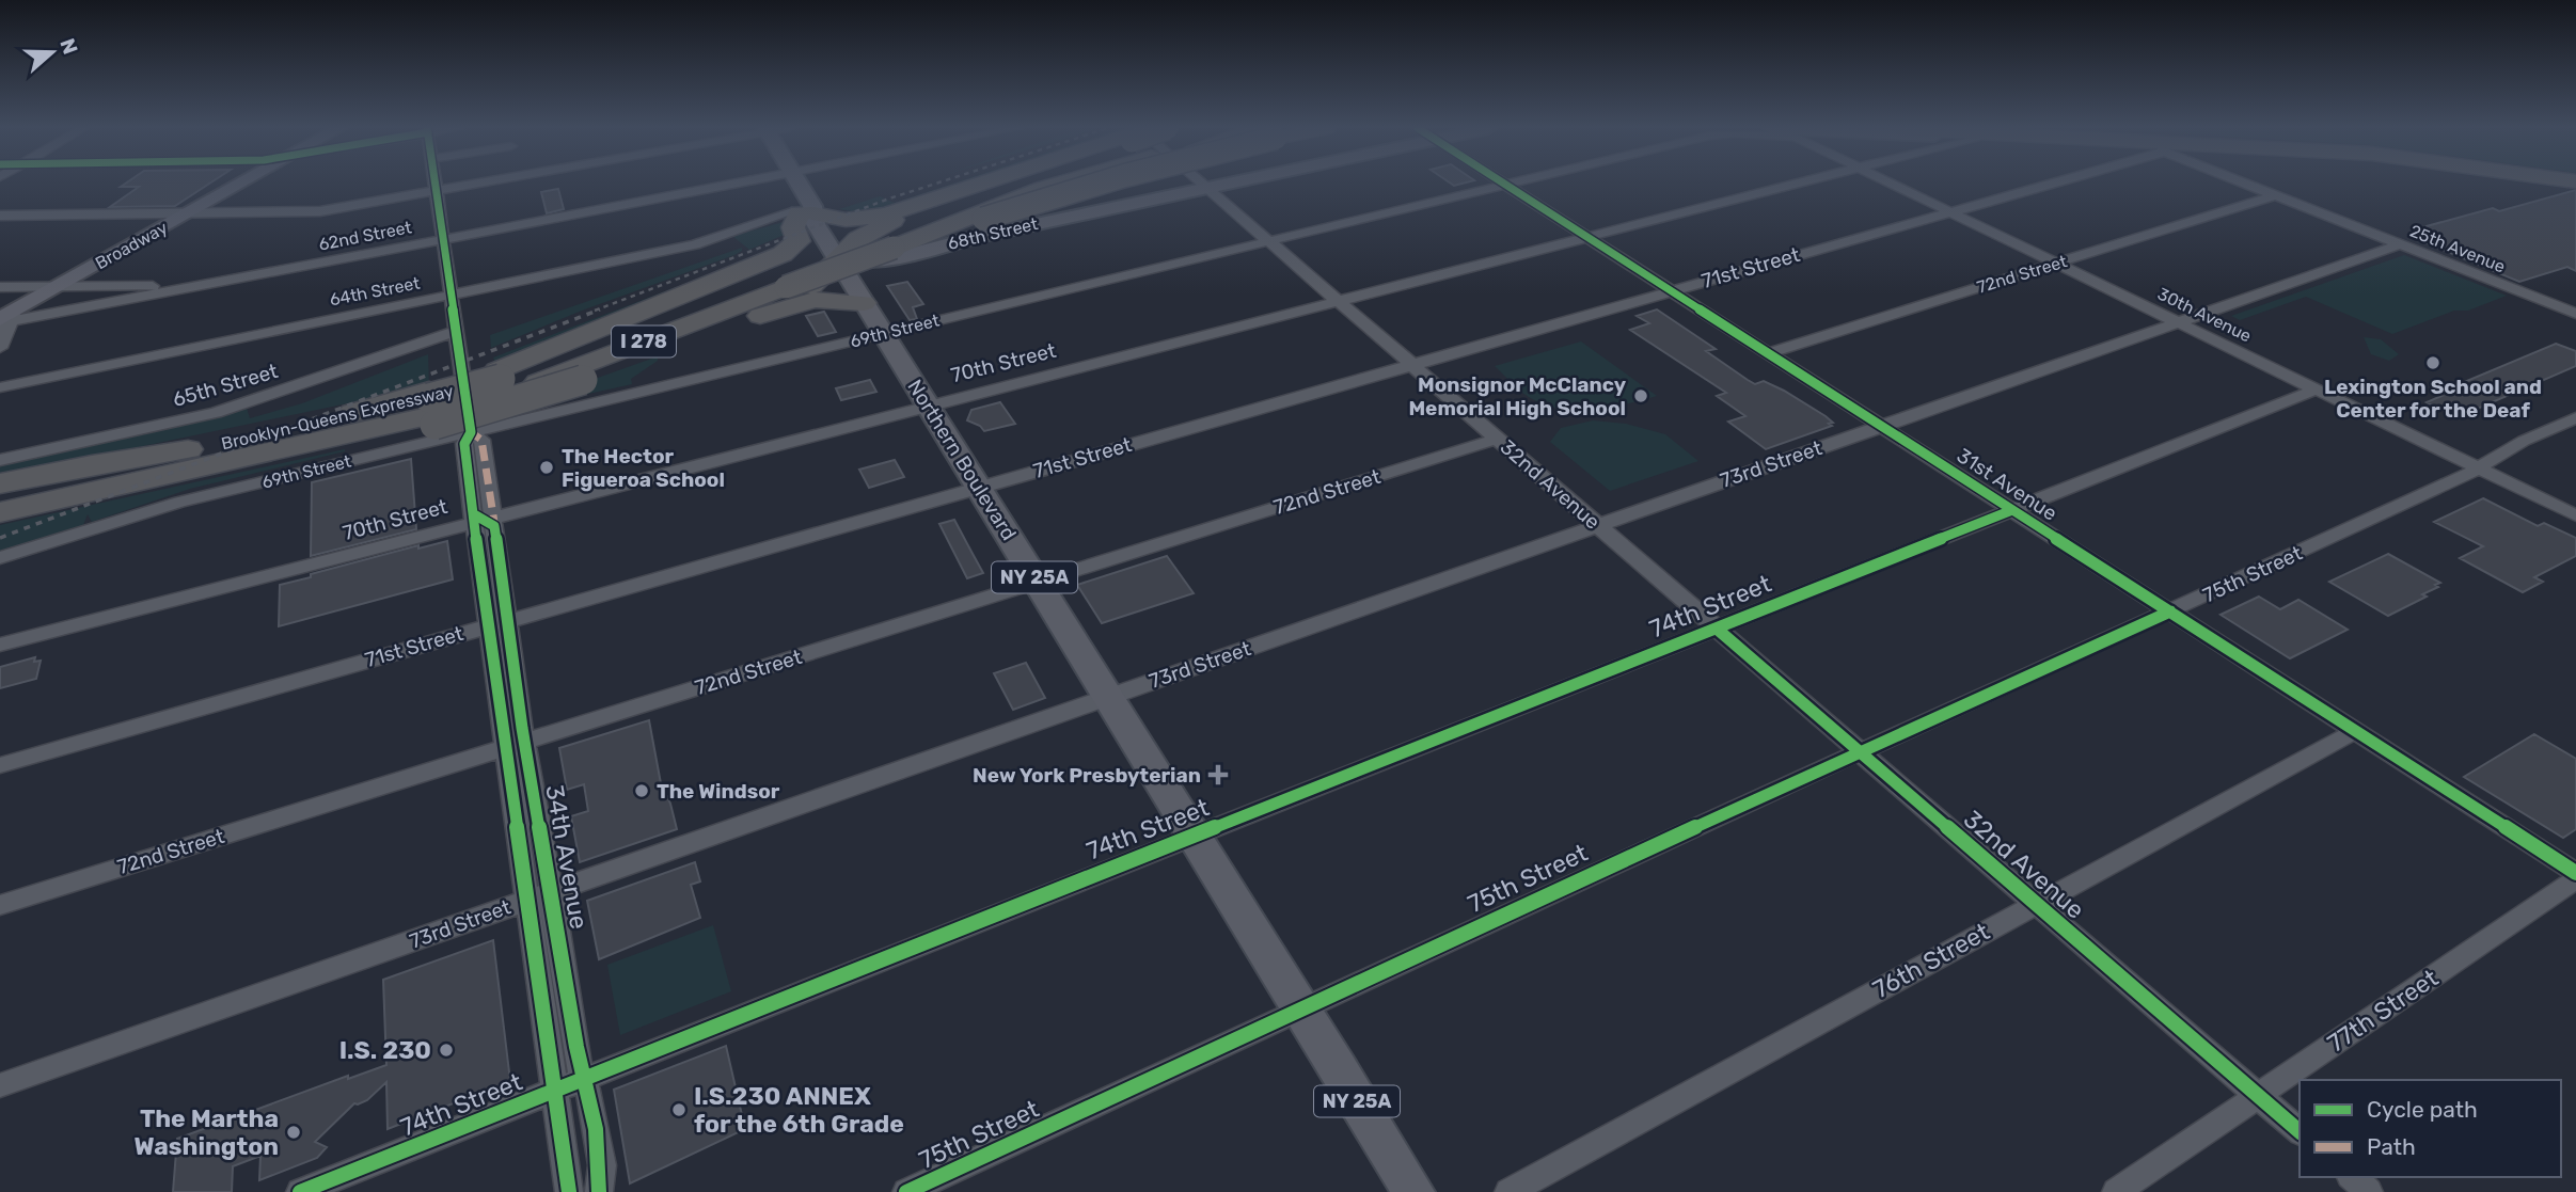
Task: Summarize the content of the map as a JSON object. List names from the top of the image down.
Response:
{
  "streets": {
    "highway": ["I 278", "Brooklyn-Queens Expressway"],
    "main road": [
      "68th Street",
      "Broadway",
      "Northern Boulevard",
      "NY 25A"
    ],
    "street": [
      "62nd Street",
      "25th Avenue",
      "71st Street",
      "72nd Street",
      "64th Street",
      "30th Avenue",
      "69th Street",
      "70th Street",
      "65th Street",
      "73rd Street",
      "32nd Avenue",
      "31st Avenue",
      "75th Street",
      "74th Street",
      "34th Avenue",
      "76th Street",
      "77th Street"
    ]
  },
  "crossings": [
    ["68th Street", "Northern Boulevard"],
    ["68th Street", "32nd Avenue"],
    ["62nd Street", "Broadway"],
    ["62nd Street", "34th Avenue"],
    ["25th Avenue", "72nd Street"],
    ["25th Avenue", "73rd Street"],
    ["71st Street", "30th Avenue"],
    ["71st Street", "Northern Boulevard"],
    ["71st Street", "32nd Avenue"],
    ["71st Street", "31st Avenue"],
    ["71st Street", "34th Avenue"],
    ["72nd Street", "30th Avenue"],
    ["72nd Street", "Northern Boulevard"],
    ["72nd Street", "32nd Avenue"],
    ["72nd Street", "31st Avenue"],
    ["72nd Street", "34th Avenue"],
    ["64th Street", "Northern Boulevard"],
    ["64th Street", "34th Avenue"],
    ["30th Avenue", "73rd Street"],
    ["30th Avenue", "75th Street"],
    ["30th Avenue", "74th Street"],
    ["69th Street", "Northern Boulevard"],
    ["69th Street", "32nd Avenue"],
    ["69th Street", "31st Avenue"],
    ["69th Street", "34th Avenue"],
    ["I 278", "Brooklyn-Queens Expressway"],
    ["70th Street", "Northern Boulevard"],
    ["70th Street", "32nd Avenue"],
    ["70th Street", "31st Avenue"],
    ["70th Street", "34th Avenue"],
    ["65th Street", "34th Avenue"],
    ["Northern Boulevard", "73rd Street"],
    ["Northern Boulevard", "75th Street"],
    ["Northern Boulevard", "74th Street"],
    ["73rd Street", "32nd Avenue"],
    ["73rd Street", "31st Avenue"],
    ["73rd Street", "34th Avenue"],
    ["32nd Avenue", "75th Street"],
    ["32nd Avenue", "74th Street"],
    ["32nd Avenue", "76th Street"],
    ["32nd Avenue", "77th Street"],
    ["31st Avenue", "75th Street"],
    ["31st Avenue", "74th Street"],
    ["31st Avenue", "76th Street"],
    ["74th Street", "34th Avenue"]
  ],
  "places": {
    "other": [
      "Lexington School and Center for the Deaf",
      "Monsignor McClancy Memorial High School",
      "The Hector Figueroa School",
      "The Windsor",
      "I.S. 230",
      "I.S.230 ANNEX for the 6th Grade",
      "The Martha Washington"
    ],
    "health": ["New York Presbyterian"]
  },
  "legend": ["Cycle path", "Path"],
  "north": "right"
}
